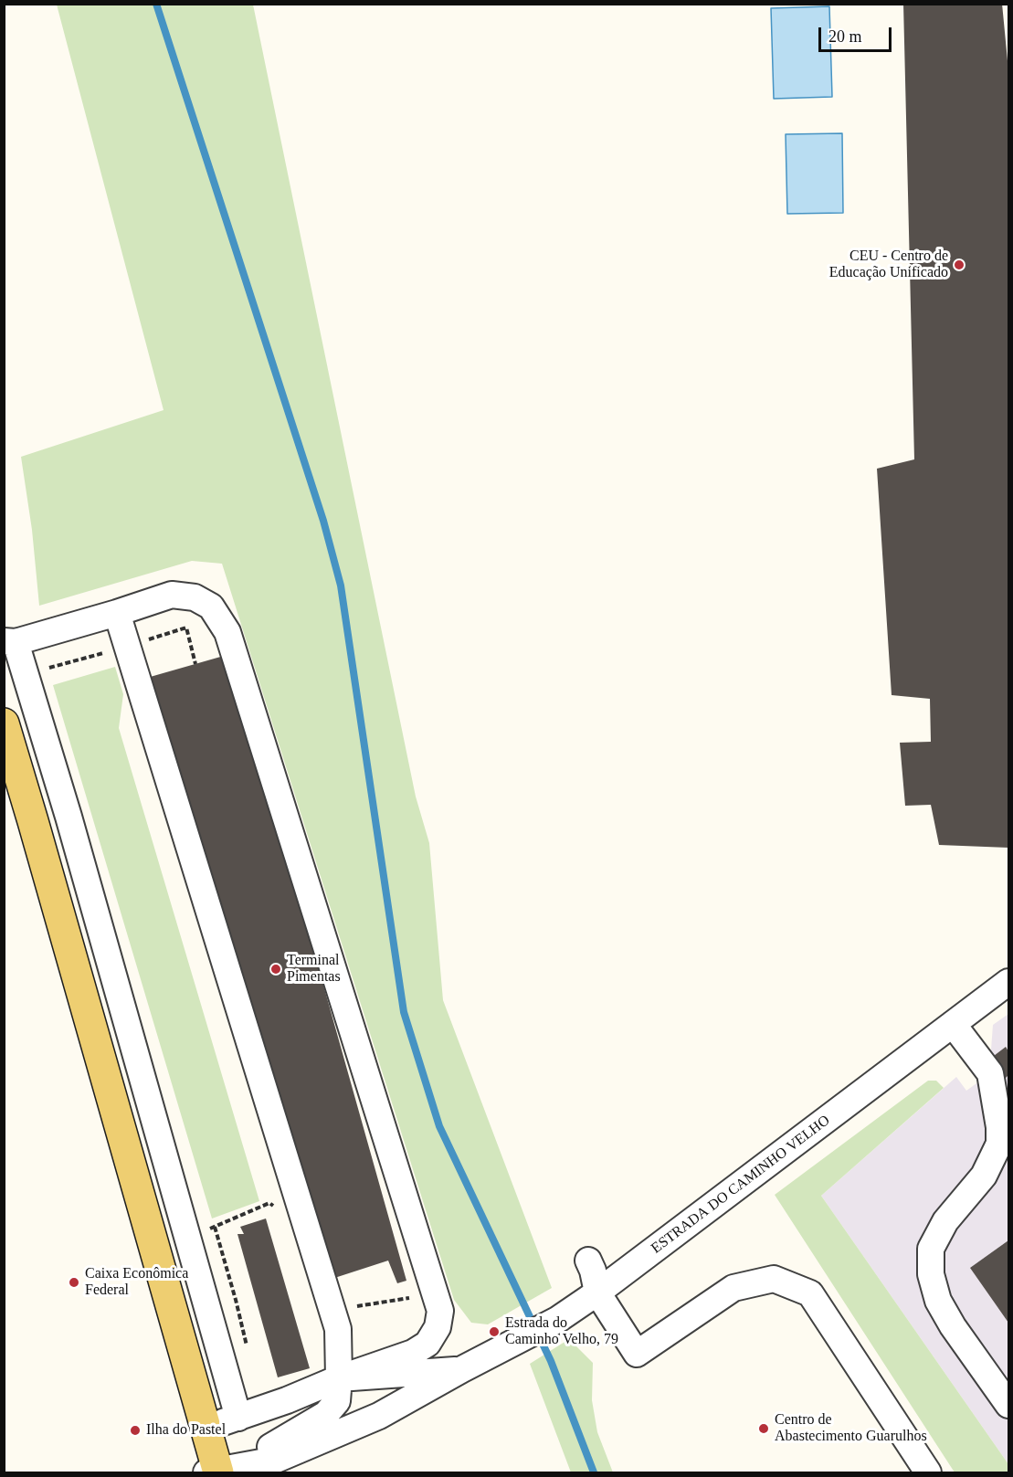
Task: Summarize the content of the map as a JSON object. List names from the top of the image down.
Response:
{
  "streets": {
    "street": ["ESTRADA DO CAMINHO VELHO"]
  },
  "places": [
    "CEU - Centro de Educação Unificado",
    "Terminal Pimentas",
    "Caixa Econômica Federal",
    "Estrada do Caminho Velho, 79",
    "Centro de Abastecimento Guarulhos",
    "Ilha do Pastel"
  ],
  "scale_bar": "20 m"
}
